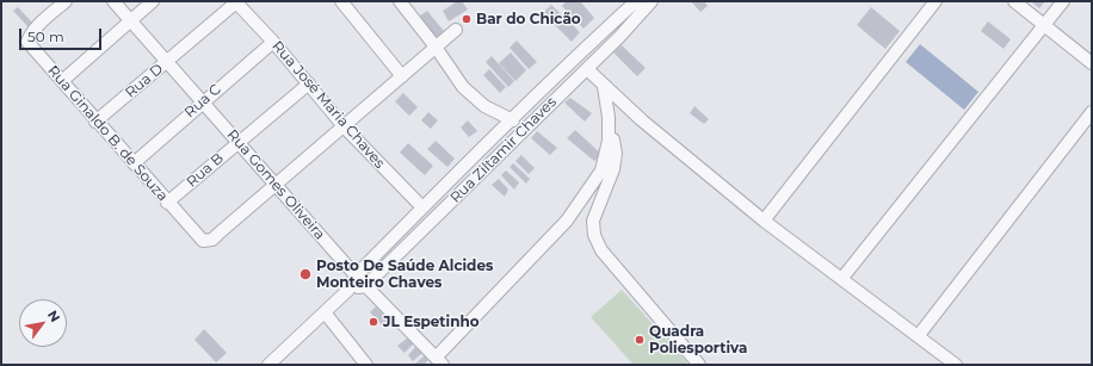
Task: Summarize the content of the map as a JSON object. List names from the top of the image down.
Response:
{
  "streets": {
    "street": [
      "Rua D",
      "Rua C",
      "Rua José Maria Chaves",
      "Rua Ginaldo B. de Souza",
      "Rua Ziltamir Chaves",
      "Rua B",
      "Rua Gomes Oliveira"
    ]
  },
  "crossings": [
    ["Rua D", "Rua José Maria Chaves"],
    ["Rua D", "Rua Ginaldo B. de Souza"],
    ["Rua D", "Rua Gomes Oliveira"],
    ["Rua C", "Rua José Maria Chaves"],
    ["Rua C", "Rua Ginaldo B. de Souza"],
    ["Rua C", "Rua Gomes Oliveira"],
    ["Rua José Maria Chaves", "Rua Ziltamir Chaves"],
    ["Rua José Maria Chaves", "Rua B"],
    ["Rua Ginaldo B. de Souza", "Rua B"],
    ["Rua Ginaldo B. de Souza", "Rua Gomes Oliveira"],
    ["Rua Ziltamir Chaves", "Rua Gomes Oliveira"],
    ["Rua B", "Rua Gomes Oliveira"]
  ],
  "places": [
    "Bar do Chicão",
    "Posto De Saúde Alcides Monteiro Chaves",
    "JL Espetinho",
    "Quadra Poliesportiva"
  ],
  "scale_bar": "50 m",
  "north": "top right"
}
